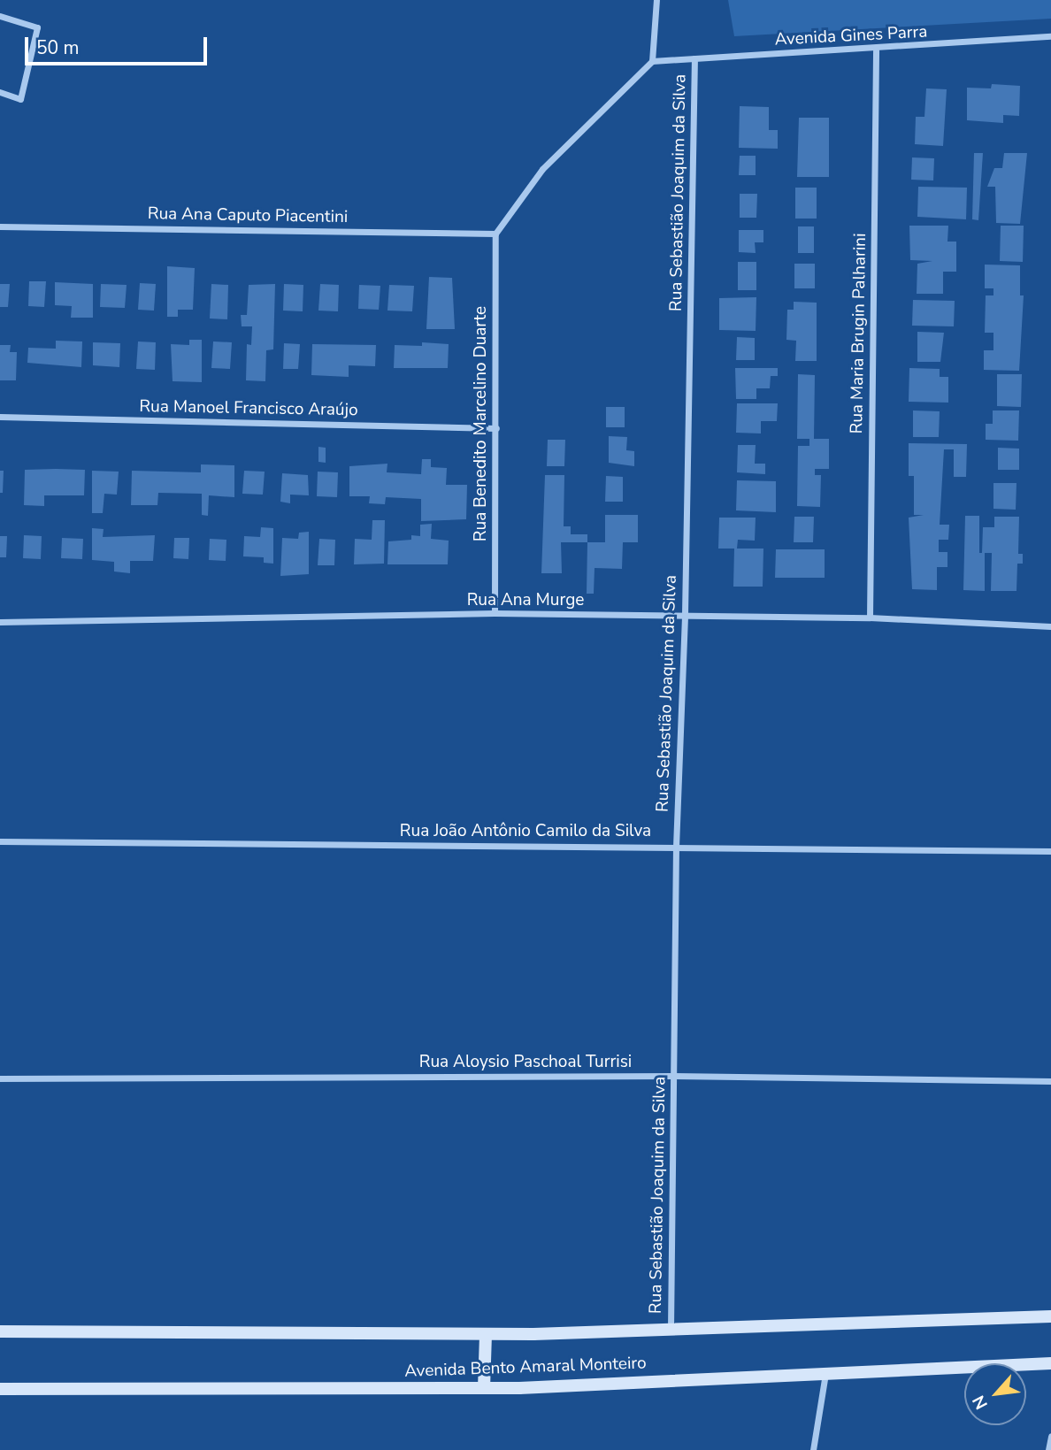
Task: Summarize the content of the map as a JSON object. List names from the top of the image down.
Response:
{
  "streets": {
    "street": [
      "Avenida Gines Parra",
      "Rua Sebastião Joaquim da Silva",
      "Rua Ana Caputo Piacentini",
      "Rua Maria Brugin Palharini",
      "Rua Manoel Francisco Araújo",
      "Rua Benedito Marcelino Duarte",
      "Rua Ana Murge",
      "Rua João Antônio Camilo da Silva",
      "Rua Aloysio Paschoal Turrisi",
      "Avenida Bento Amaral Monteiro"
    ]
  },
  "crossings": [
    ["Avenida Gines Parra", "Rua Sebastião Joaquim da Silva"],
    ["Avenida Gines Parra", "Rua Maria Brugin Palharini"],
    ["Rua Sebastião Joaquim da Silva", "Rua Ana Murge"],
    ["Rua Sebastião Joaquim da Silva", "Rua João Antônio Camilo da Silva"],
    ["Rua Sebastião Joaquim da Silva", "Rua Aloysio Paschoal Turrisi"],
    ["Rua Sebastião Joaquim da Silva", "Avenida Bento Amaral Monteiro"],
    ["Rua Ana Caputo Piacentini", "Rua Benedito Marcelino Duarte"],
    ["Rua Maria Brugin Palharini", "Rua Ana Murge"],
    ["Rua Manoel Francisco Araújo", "Rua Benedito Marcelino Duarte"],
    ["Rua Benedito Marcelino Duarte", "Rua Ana Murge"]
  ],
  "scale_bar": "50 m",
  "north": "bottom left"
}
